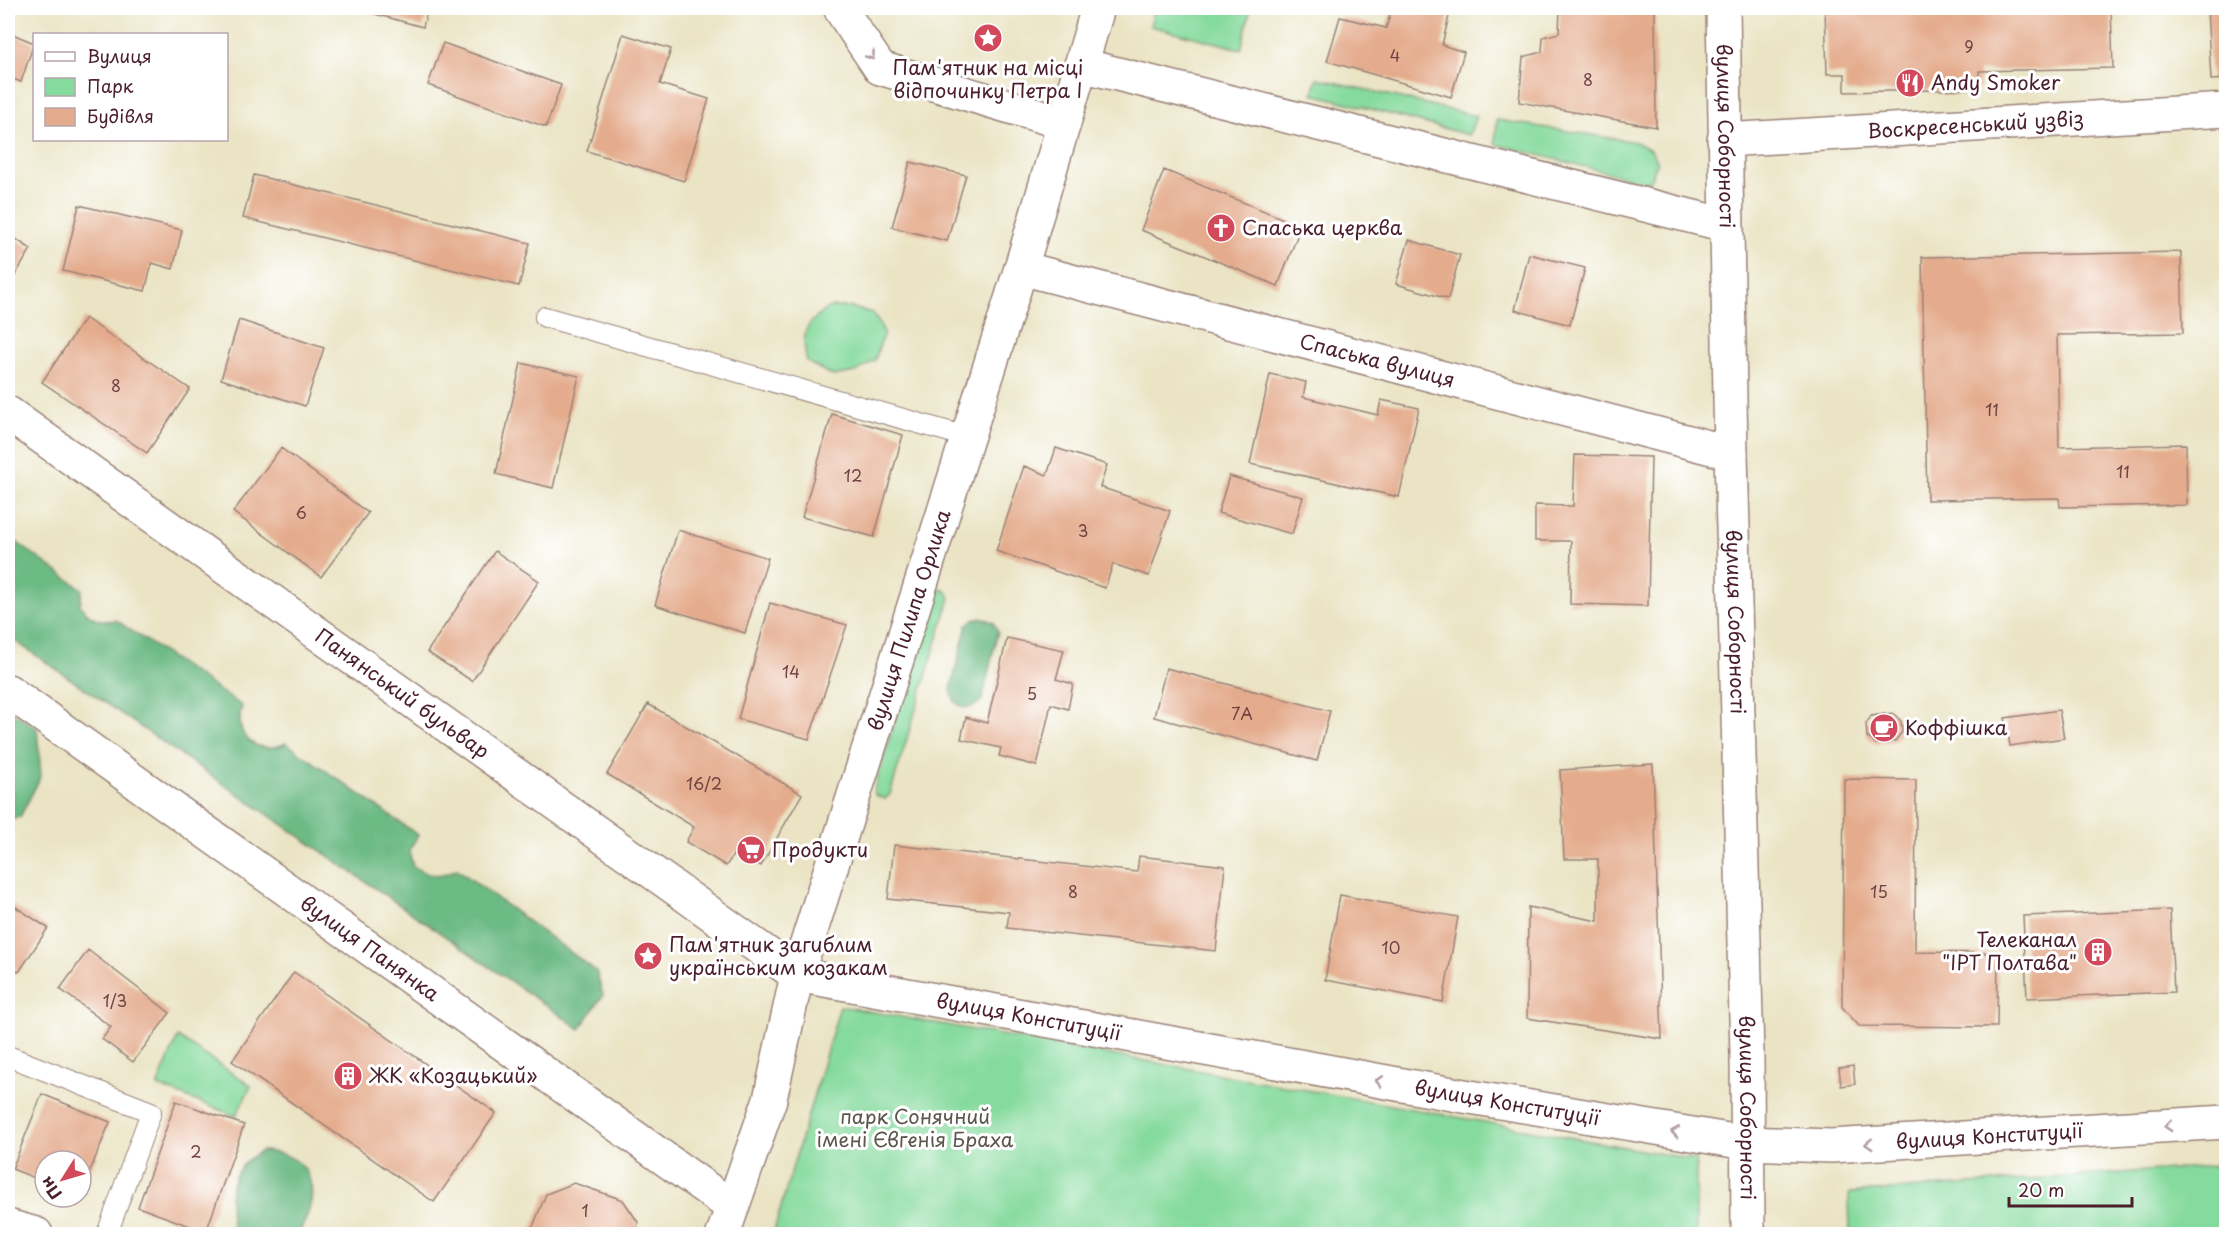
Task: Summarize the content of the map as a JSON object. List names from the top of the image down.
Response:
{
  "streets": {
    "street": [
      "Воскресенський узвіз",
      "вулиця Соборності",
      "Спаська вулиця",
      "вулиця Пилипа Орлика",
      "Панянський бульвар",
      "вулиця Панянка",
      "вулиця Конституції"
    ]
  },
  "crossings": [
    ["Воскресенський узвіз", "вулиця Соборності"],
    ["вулиця Соборності", "Спаська вулиця"],
    ["вулиця Соборності", "вулиця Конституції"],
    ["Спаська вулиця", "вулиця Пилипа Орлика"],
    ["вулиця Пилипа Орлика", "Панянський бульвар"],
    ["вулиця Пилипа Орлика", "вулиця Панянка"],
    ["вулиця Пилипа Орлика", "вулиця Конституції"],
    ["Панянський бульвар", "вулиця Конституції"]
  ],
  "one_way": ["вулиця Конституції"],
  "parks": ["парк Сонячний імені Євгенія Браха"],
  "places": {
    "place": ["Пам'ятник на місці відпочинку Петра I", "Пам'ятник загиблим українським козакам"],
    "restaurant": ["Andy Smoker"],
    "church": ["Спаська церква"],
    "cafe": ["Коффішка"],
    "supermarket": ["Продукти"],
    "building": ["Телеканал \"ІРТ Полтава\"", "ЖК «Козацький»"]
  },
  "house_numbers": [
    "9",
    "4",
    "8",
    "8",
    "11",
    "11",
    "12",
    "6",
    "3",
    "14",
    "5",
    "7А",
    "16/2",
    "8",
    "15",
    "10",
    "1/3",
    "2",
    "1"
  ],
  "legend": ["Вулиця", "Парк", "Будівля"],
  "scale_bar": "20 m",
  "north": "bottom left"
}
